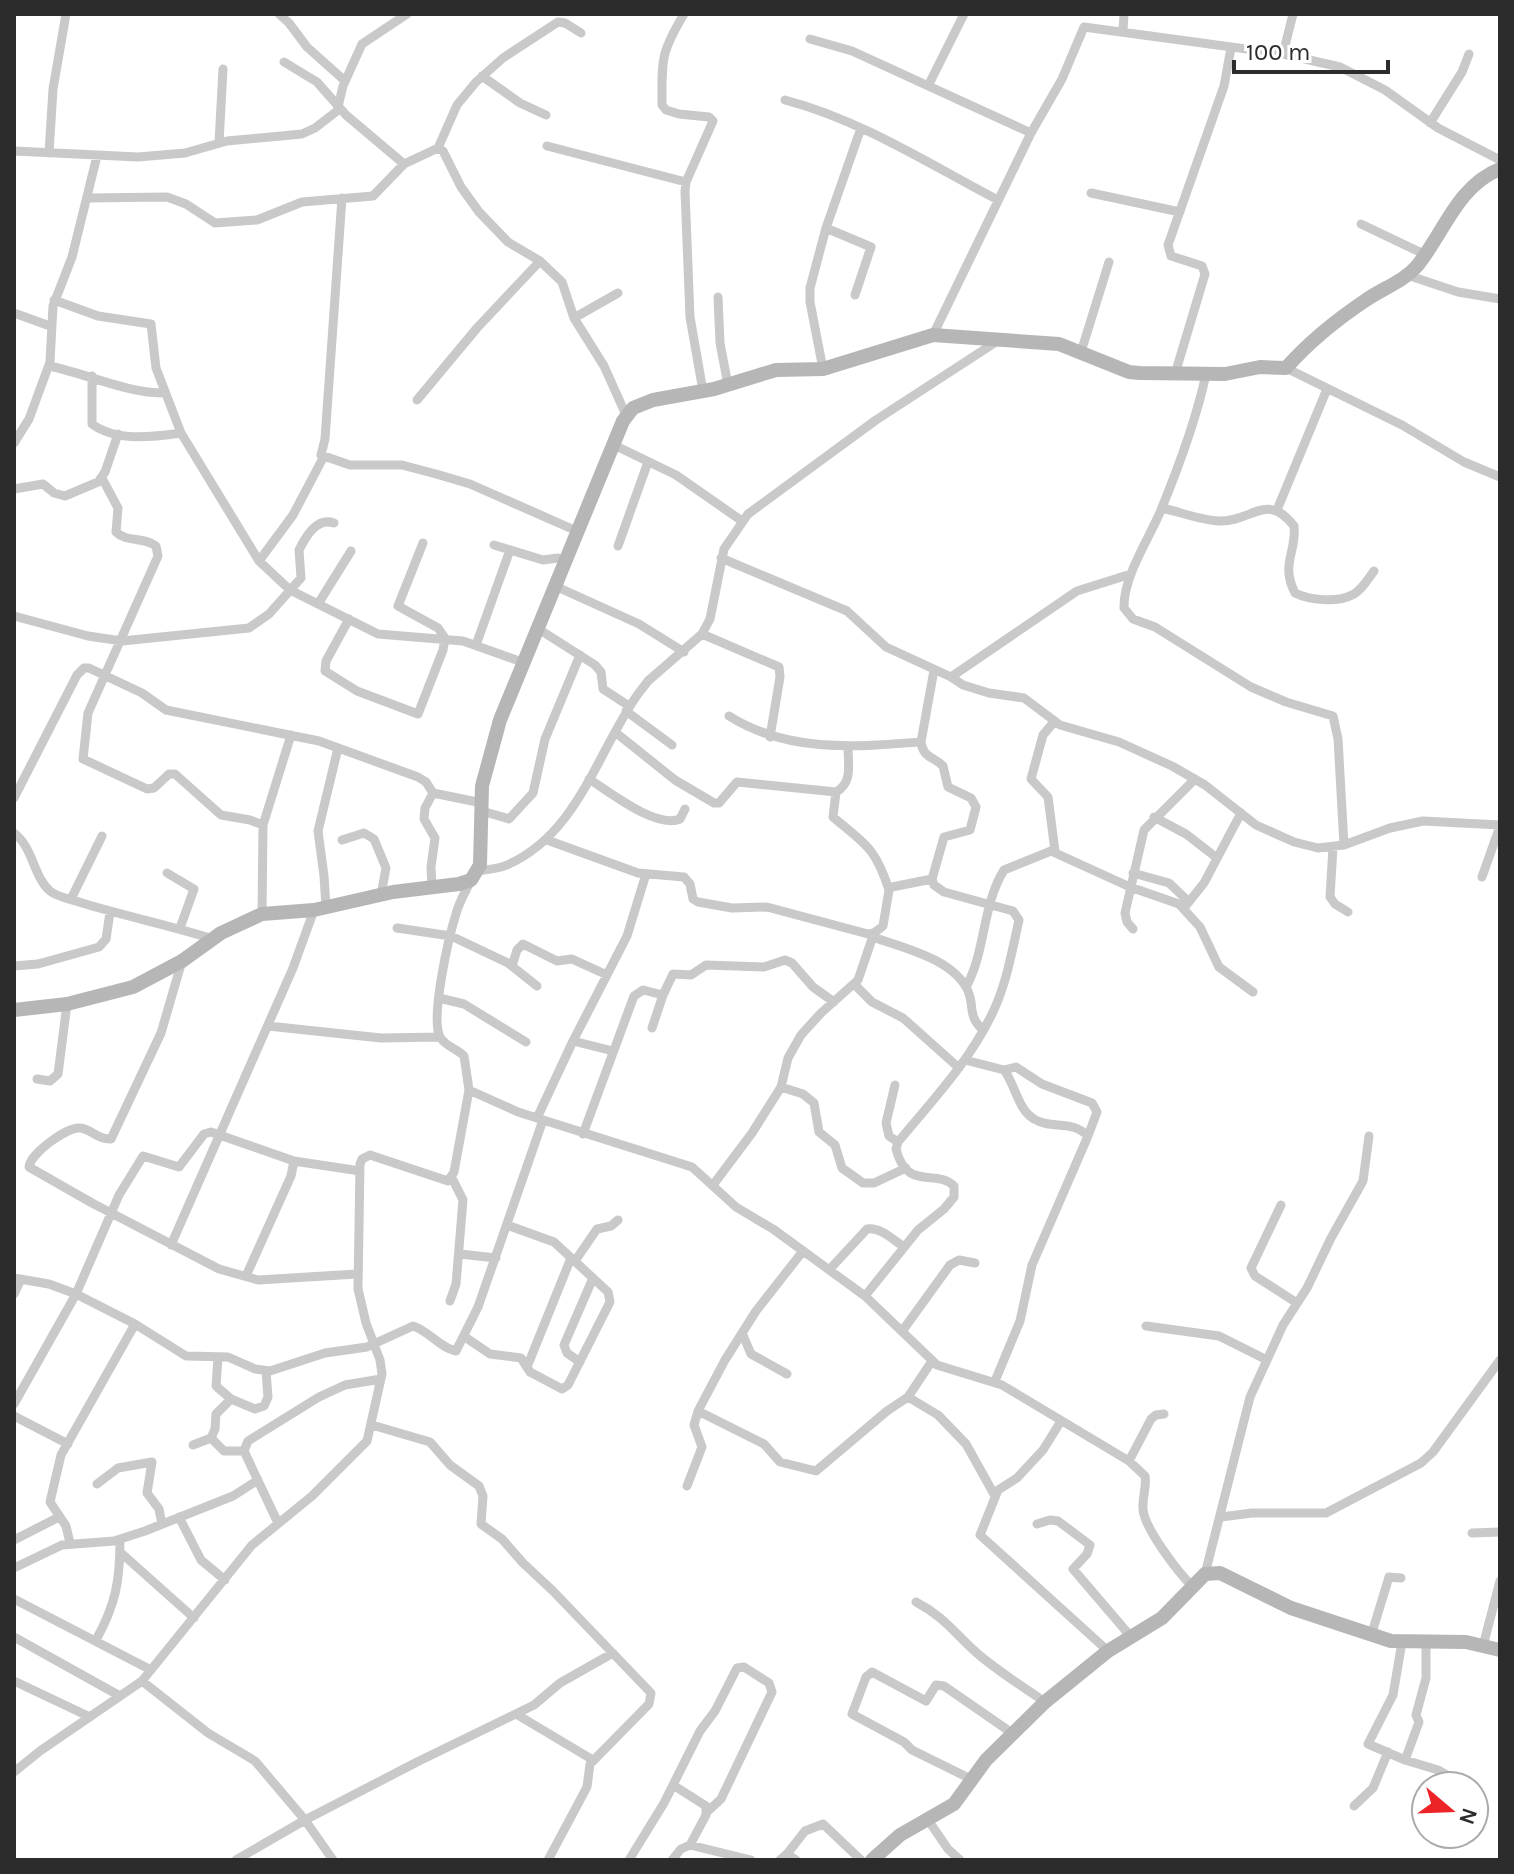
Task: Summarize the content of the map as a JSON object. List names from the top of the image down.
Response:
{
  "scale_bar": "100 m",
  "north": "right"
}
